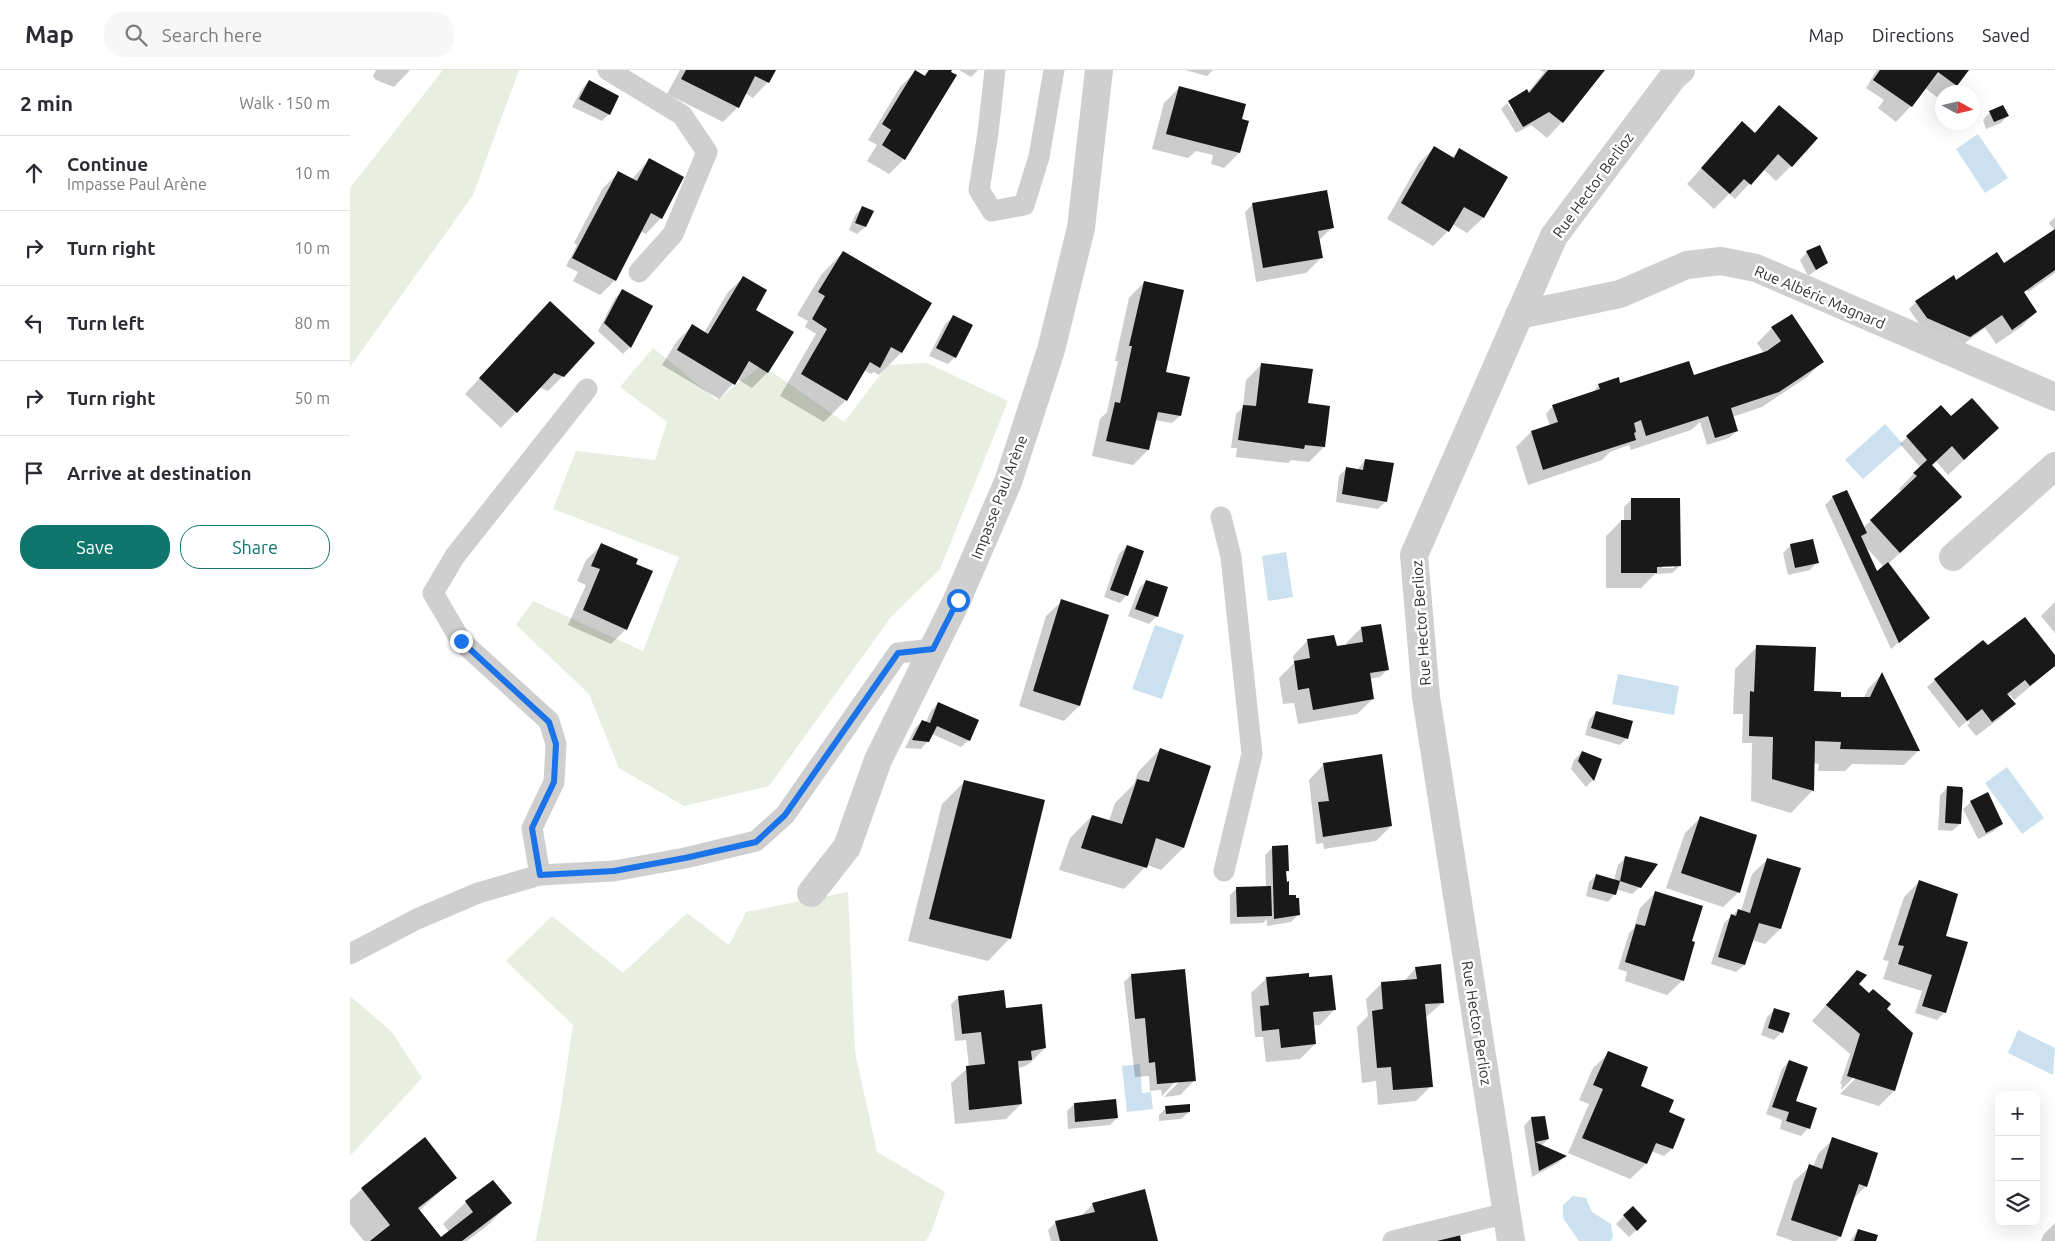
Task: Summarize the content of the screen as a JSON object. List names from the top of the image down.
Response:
{
  "streets": {
    "street": ["Rue Hector Berlioz", "Rue Albéric Magnard", "Impasse Paul Arène"]
  },
  "crossings": [
    ["Rue Hector Berlioz", "Rue Albéric Magnard"]
  ],
  "north": "right",
  "page": {
    "header": "Map",
    "search": "Search here",
    "nav": ["Map", "Directions", "Saved"],
    "heading": ["2 min", "Walk · 150 m"],
    "list": [
      ["Continue", "Impasse Paul Arène", "10 m"],
      ["Turn right", "10 m"],
      ["Turn left", "80 m"],
      ["Turn right", "50 m"],
      "Arrive at destination"
    ],
    "buttons": ["Save", "Share"],
    "map_buttons": ["+", "−"]
  }
}
